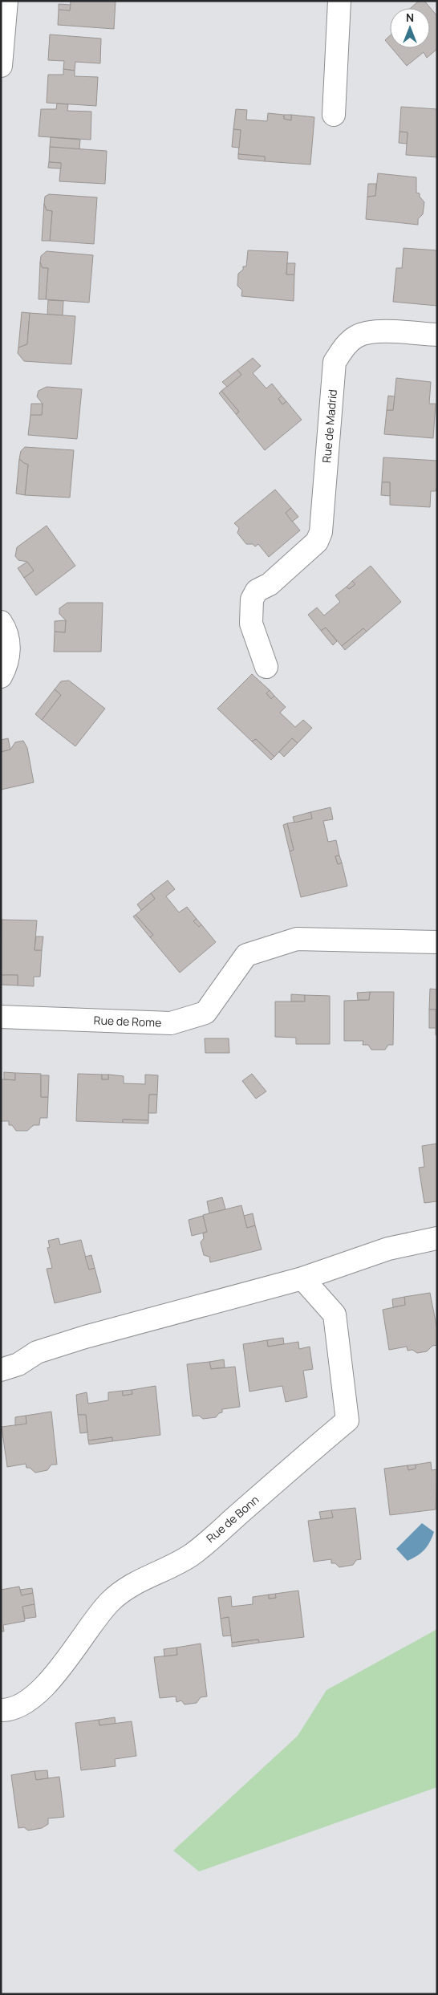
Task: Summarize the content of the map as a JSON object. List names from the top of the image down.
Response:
{
  "streets": {
    "street": ["Rue de Madrid", "Rue de Rome", "Rue de Bonn"]
  },
  "north": "top"
}
